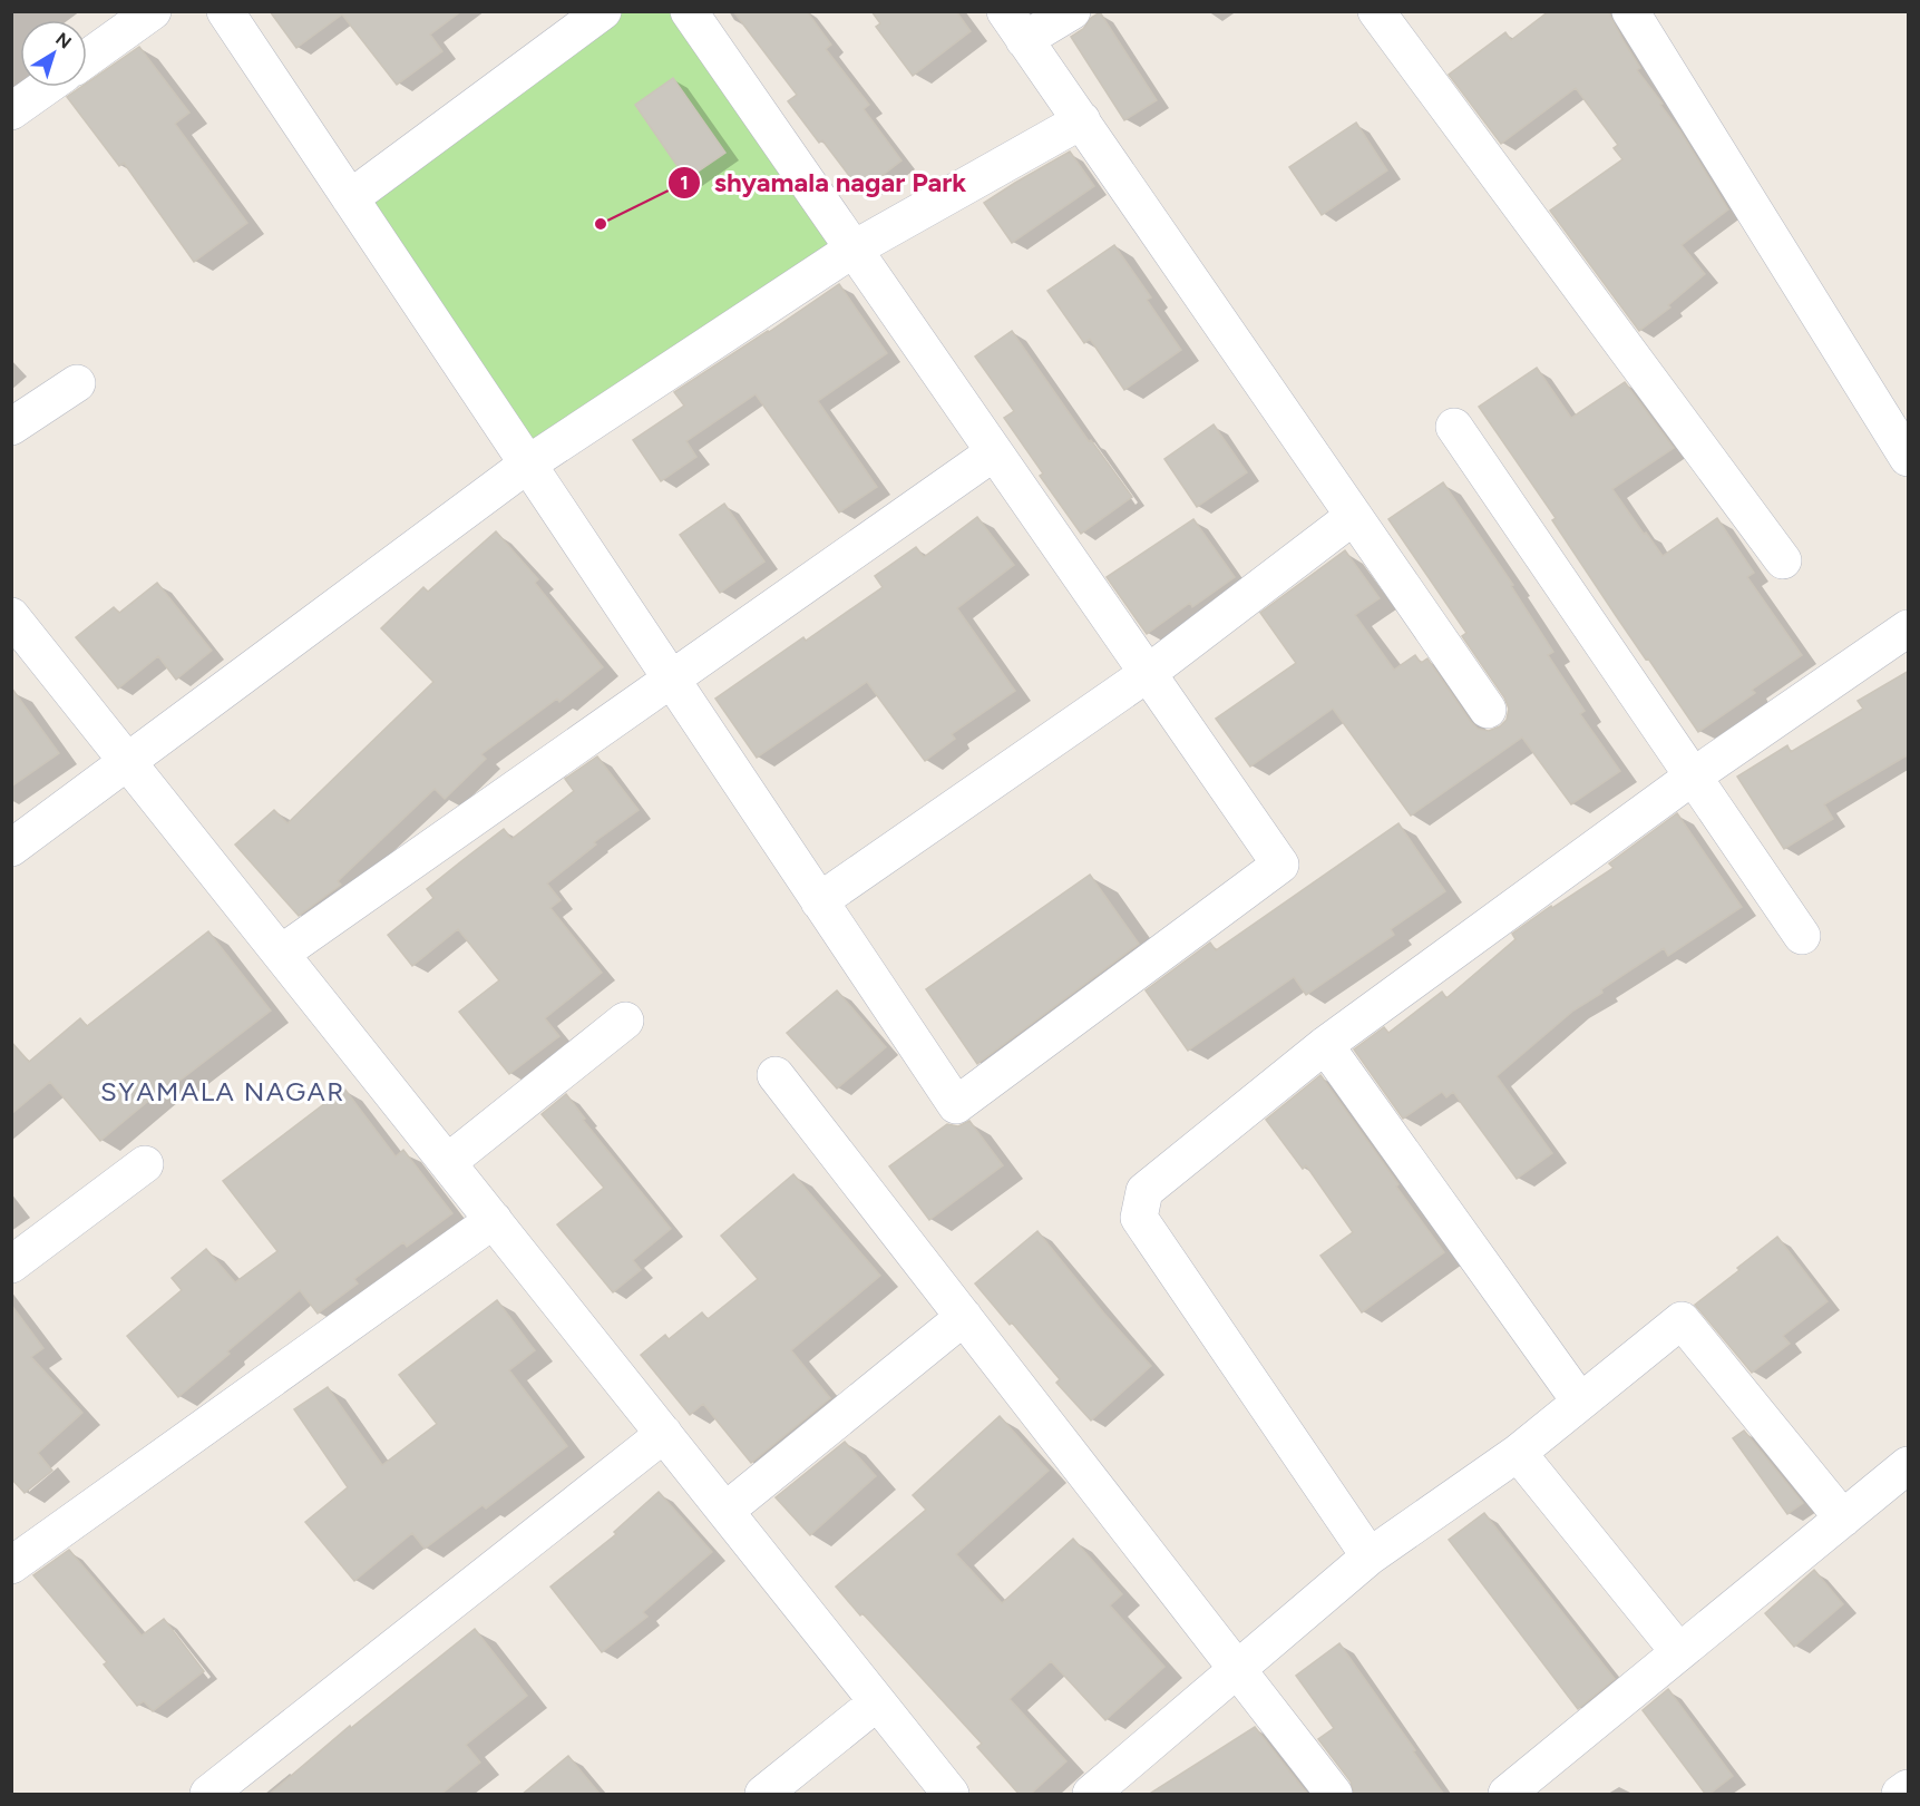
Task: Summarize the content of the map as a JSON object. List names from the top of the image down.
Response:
{
  "districts": ["SYAMALA NAGAR"],
  "places": ["shyamala nagar Park"],
  "north": "top right"
}
